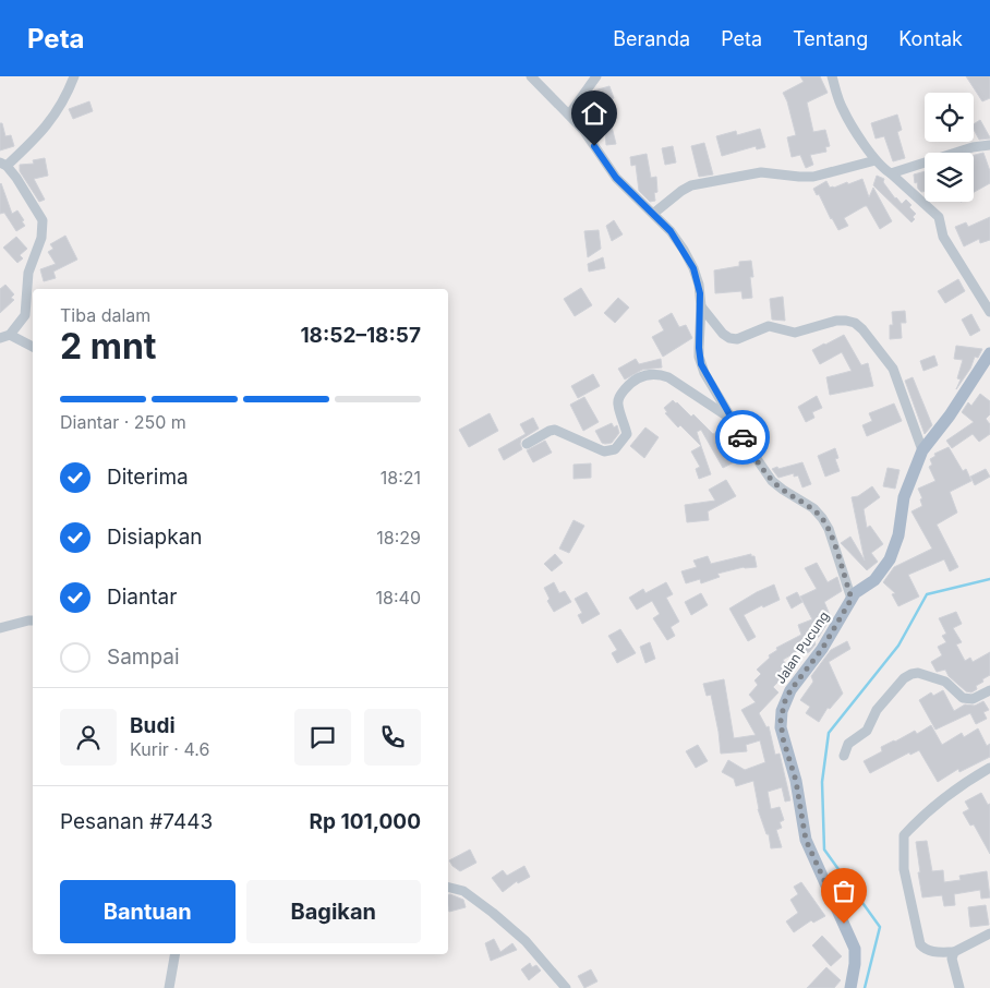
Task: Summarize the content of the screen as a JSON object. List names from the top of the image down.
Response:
{
  "streets": {
    "main road": ["Jalan Pucung"]
  },
  "page": {
    "header": "Peta",
    "nav": [
      "Beranda",
      "Peta",
      "Tentang",
      "Kontak"
    ],
    "heading": ["2 mnt", "Tiba dalam", "18:52–18:57"],
    "panel": [
      "Budi",
      "Kurir · 4.6",
      "Pesanan #7443",
      "Rp 101,000"
    ],
    "bar": "Diantar · 250 m",
    "list": [
      ["Diterima", "18:21"],
      ["Disiapkan", "18:29"],
      ["Diantar", "18:40"],
      "Sampai"
    ],
    "buttons": ["Bantuan", "Bagikan"]
  }
}
